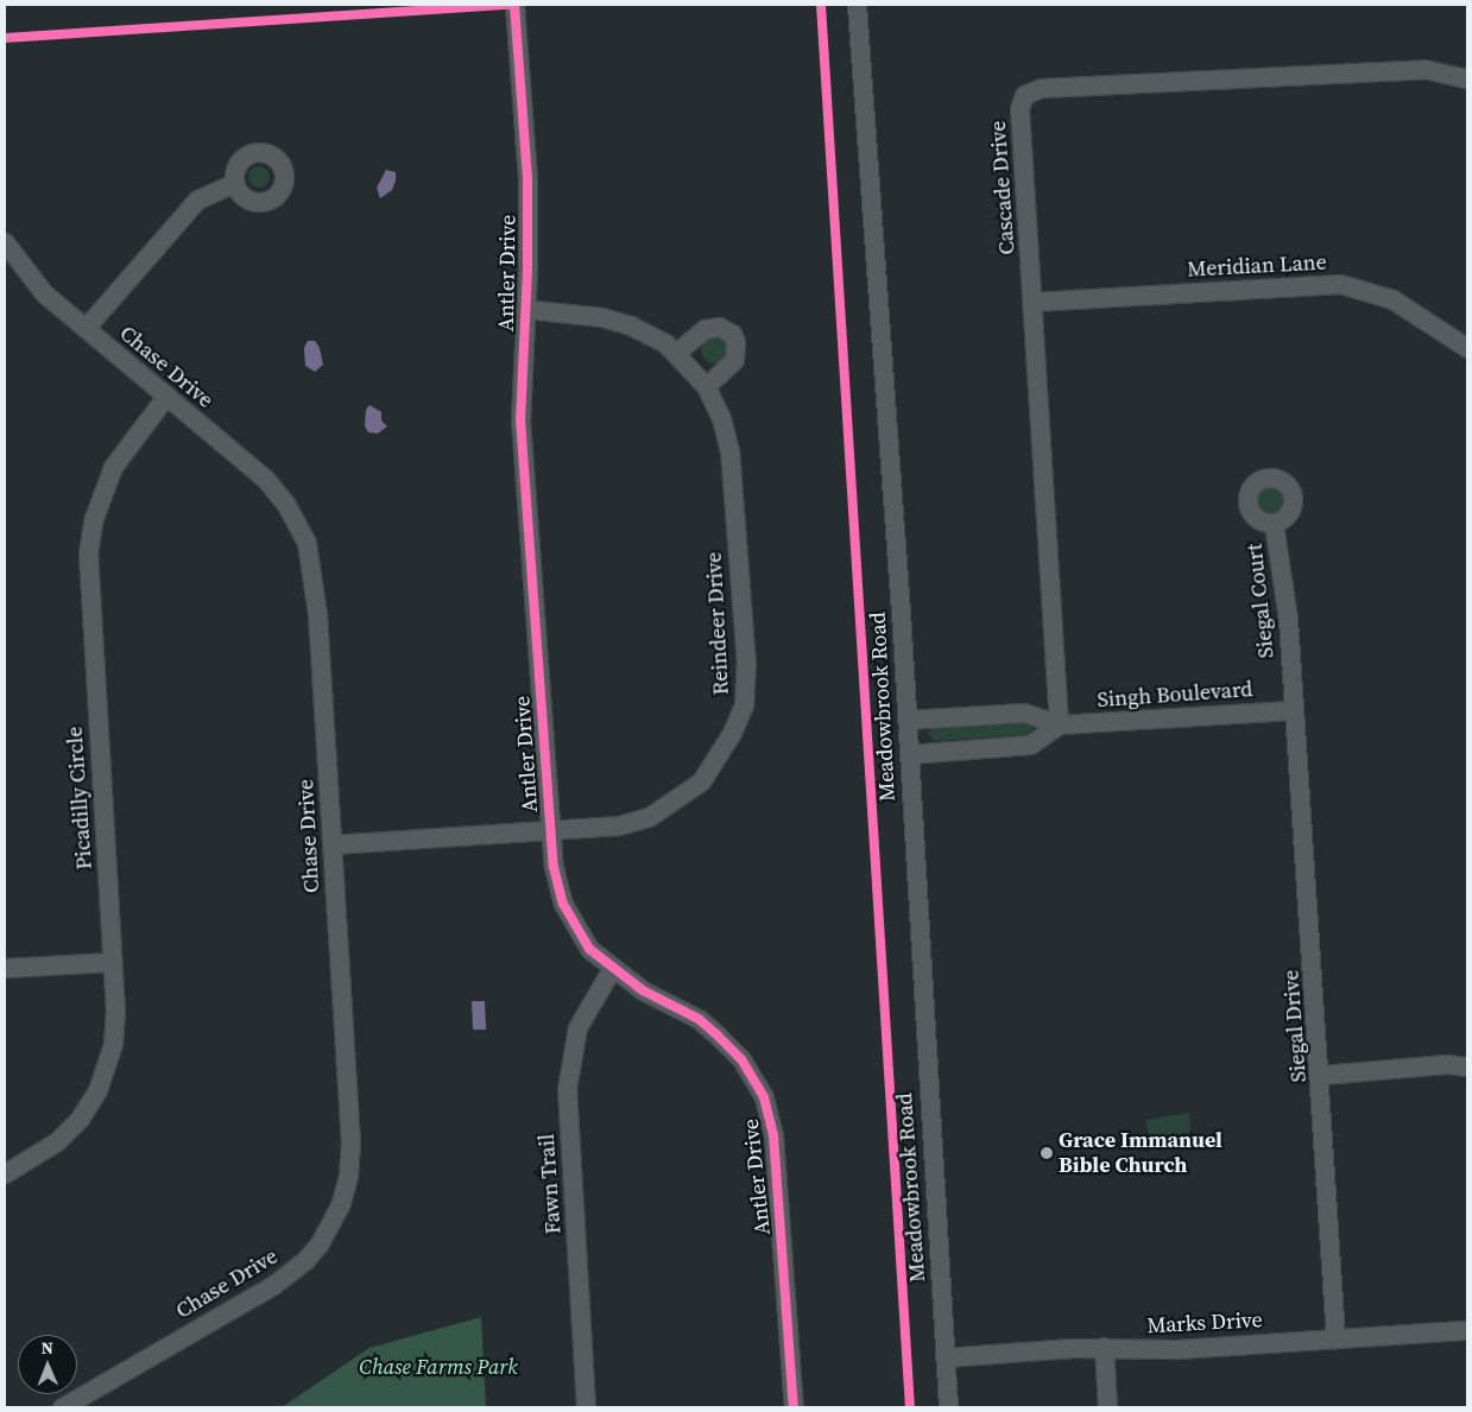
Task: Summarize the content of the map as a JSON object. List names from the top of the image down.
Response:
{
  "streets": {
    "street": [
      "Cascade Drive",
      "Meridian Lane",
      "Antler Drive",
      "Chase Drive",
      "Siegal Court",
      "Reindeer Drive",
      "Singh Boulevard",
      "Meadowbrook Road",
      "Picadilly Circle",
      "Siegal Drive",
      "Fawn Trail",
      "Marks Drive"
    ]
  },
  "crossings": [
    ["Cascade Drive", "Meridian Lane"],
    ["Cascade Drive", "Singh Boulevard"],
    ["Antler Drive", "Reindeer Drive"],
    ["Antler Drive", "Fawn Trail"],
    ["Chase Drive", "Reindeer Drive"],
    ["Chase Drive", "Picadilly Circle"],
    ["Siegal Court", "Singh Boulevard"],
    ["Siegal Court", "Siegal Drive"],
    ["Singh Boulevard", "Meadowbrook Road"],
    ["Singh Boulevard", "Siegal Drive"],
    ["Meadowbrook Road", "Marks Drive"],
    ["Siegal Drive", "Marks Drive"]
  ],
  "parks": ["Chase Farms Park"],
  "places": ["Grace Immanuel Bible Church"],
  "north": "top"
}
